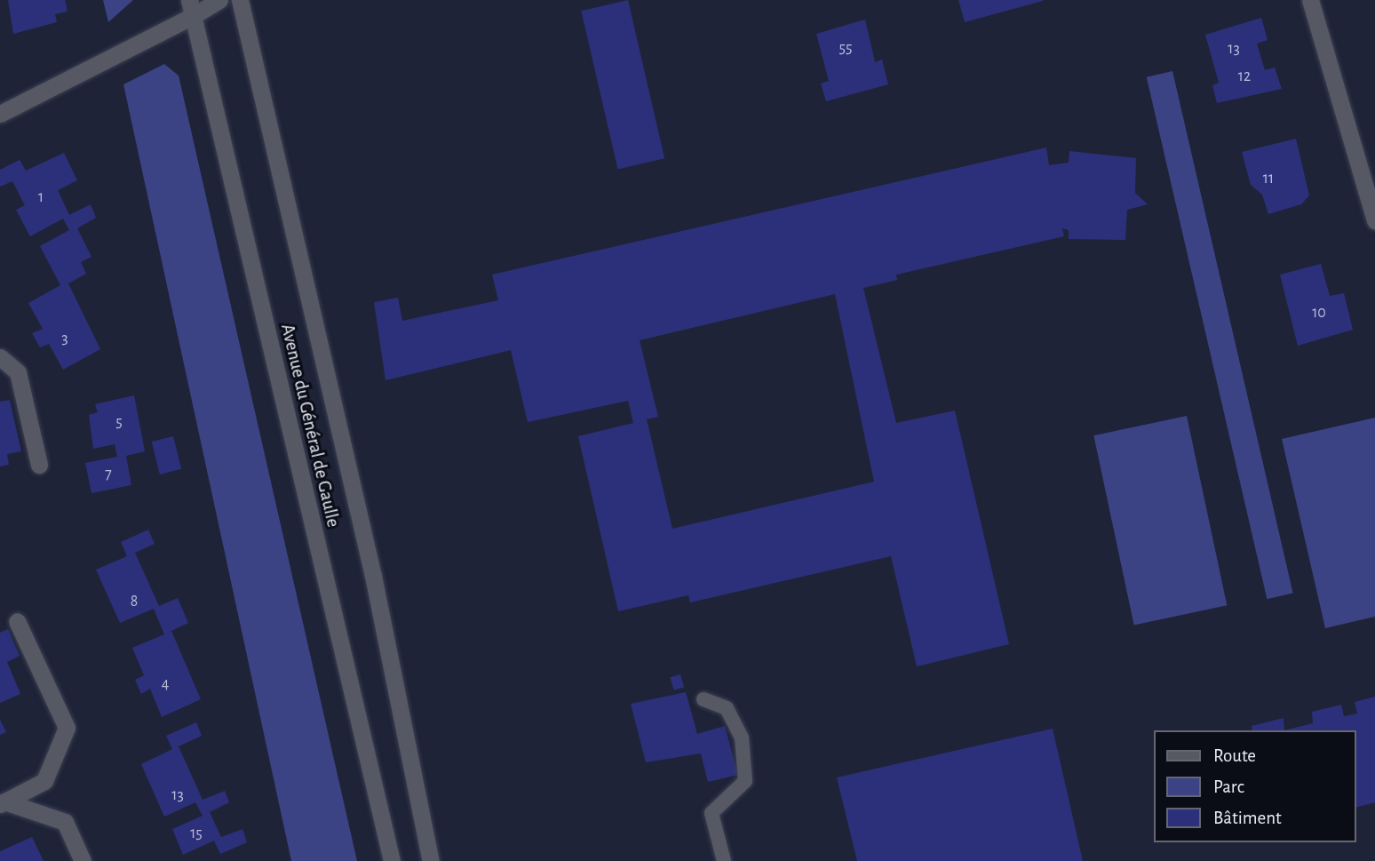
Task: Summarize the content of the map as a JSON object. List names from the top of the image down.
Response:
{
  "streets": {
    "street": ["Avenue du Général de Gaulle"]
  },
  "house_numbers": [
    "55",
    "13",
    "12",
    "11",
    "1",
    "10",
    "3",
    "5",
    "7",
    "8",
    "4",
    "13",
    "15"
  ],
  "legend": ["Route", "Parc", "Bâtiment"]
}
